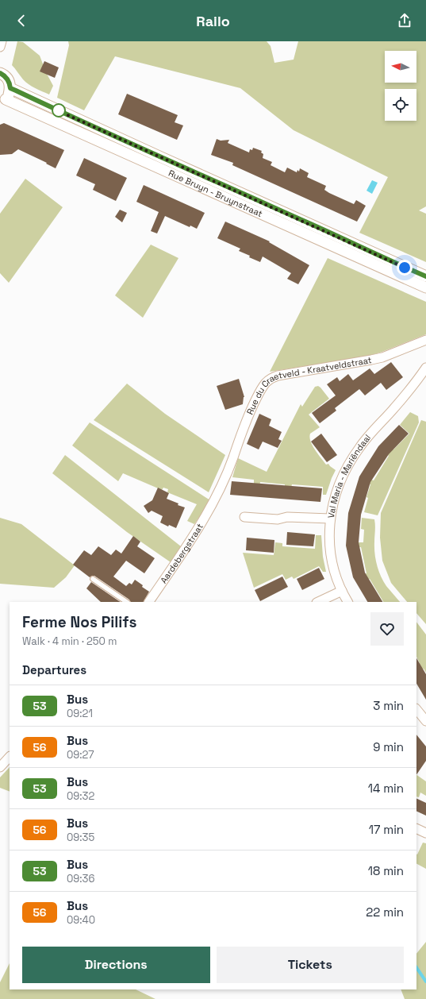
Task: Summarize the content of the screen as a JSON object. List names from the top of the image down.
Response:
{
  "streets": {
    "street": [
      "Rue Bruyn - Bruynstraat",
      "Rue du Craetveld - Kraatveldstraat",
      "Val Maria - Mariëndaal",
      "Aardebergstraat"
    ]
  },
  "crossings": [
    ["Rue du Craetveld - Kraatveldstraat", "Aardebergstraat"]
  ],
  "lines": ["bus line 53"],
  "north": "left",
  "page": {
    "header": "Railo",
    "heading": [
      ["Ferme Nos Pilifs", "Walk · 4 min · 250 m"],
      "Departures"
    ],
    "list": [
      {
        "mark": "53",
        "name": "Bus",
        "note": "09:21",
        "value": "3 min"
      },
      {
        "mark": "56",
        "name": "Bus",
        "note": "09:27",
        "value": "9 min"
      },
      {
        "mark": "53",
        "name": "Bus",
        "note": "09:32",
        "value": "14 min"
      },
      {
        "mark": "56",
        "name": "Bus",
        "note": "09:35",
        "value": "17 min"
      },
      {
        "mark": "53",
        "name": "Bus",
        "note": "09:36",
        "value": "18 min"
      },
      {
        "mark": "56",
        "name": "Bus",
        "note": "09:40",
        "value": "22 min"
      }
    ],
    "buttons": ["Directions", "Tickets"]
  }
}
